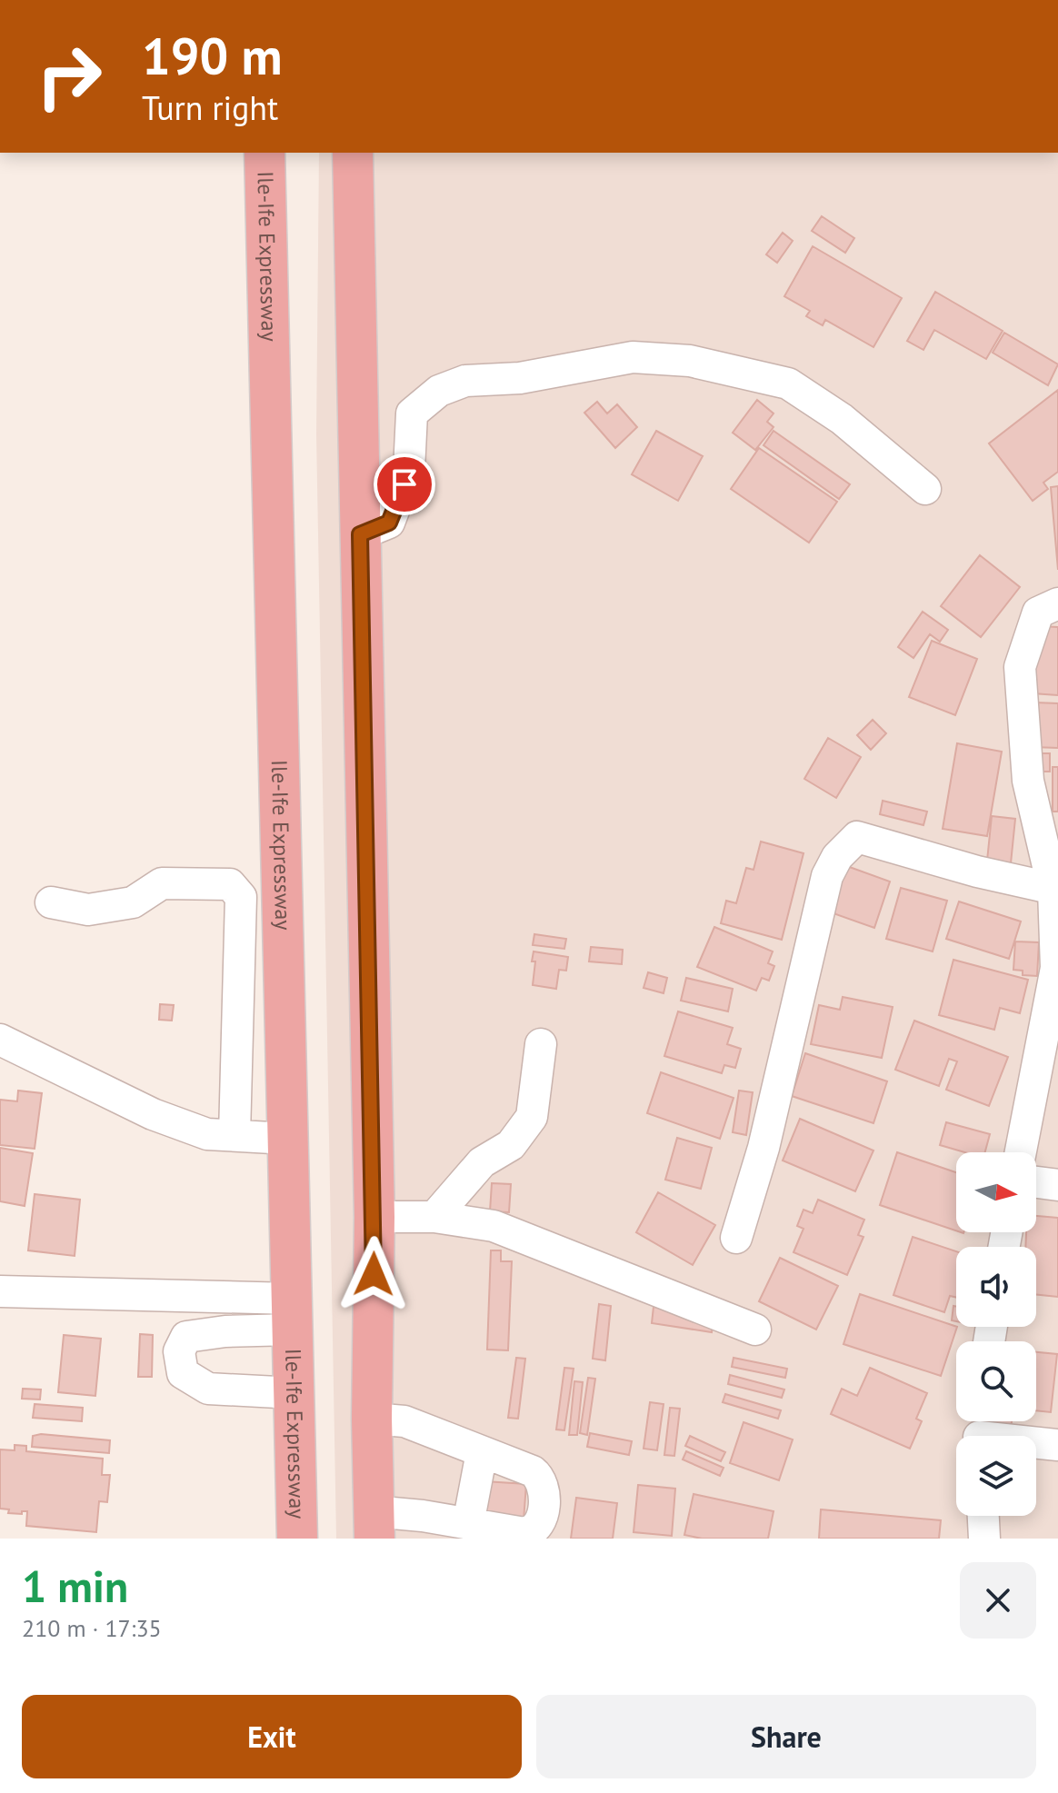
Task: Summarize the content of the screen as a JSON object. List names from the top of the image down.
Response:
{
  "streets": {
    "highway": ["Ile-Ife Expressway"]
  },
  "north": "right",
  "page": {
    "turn": ["190 m", "Turn right"],
    "heading": ["1 min", "210 m · 17:35"],
    "buttons": ["Exit", "Share"]
  }
}
